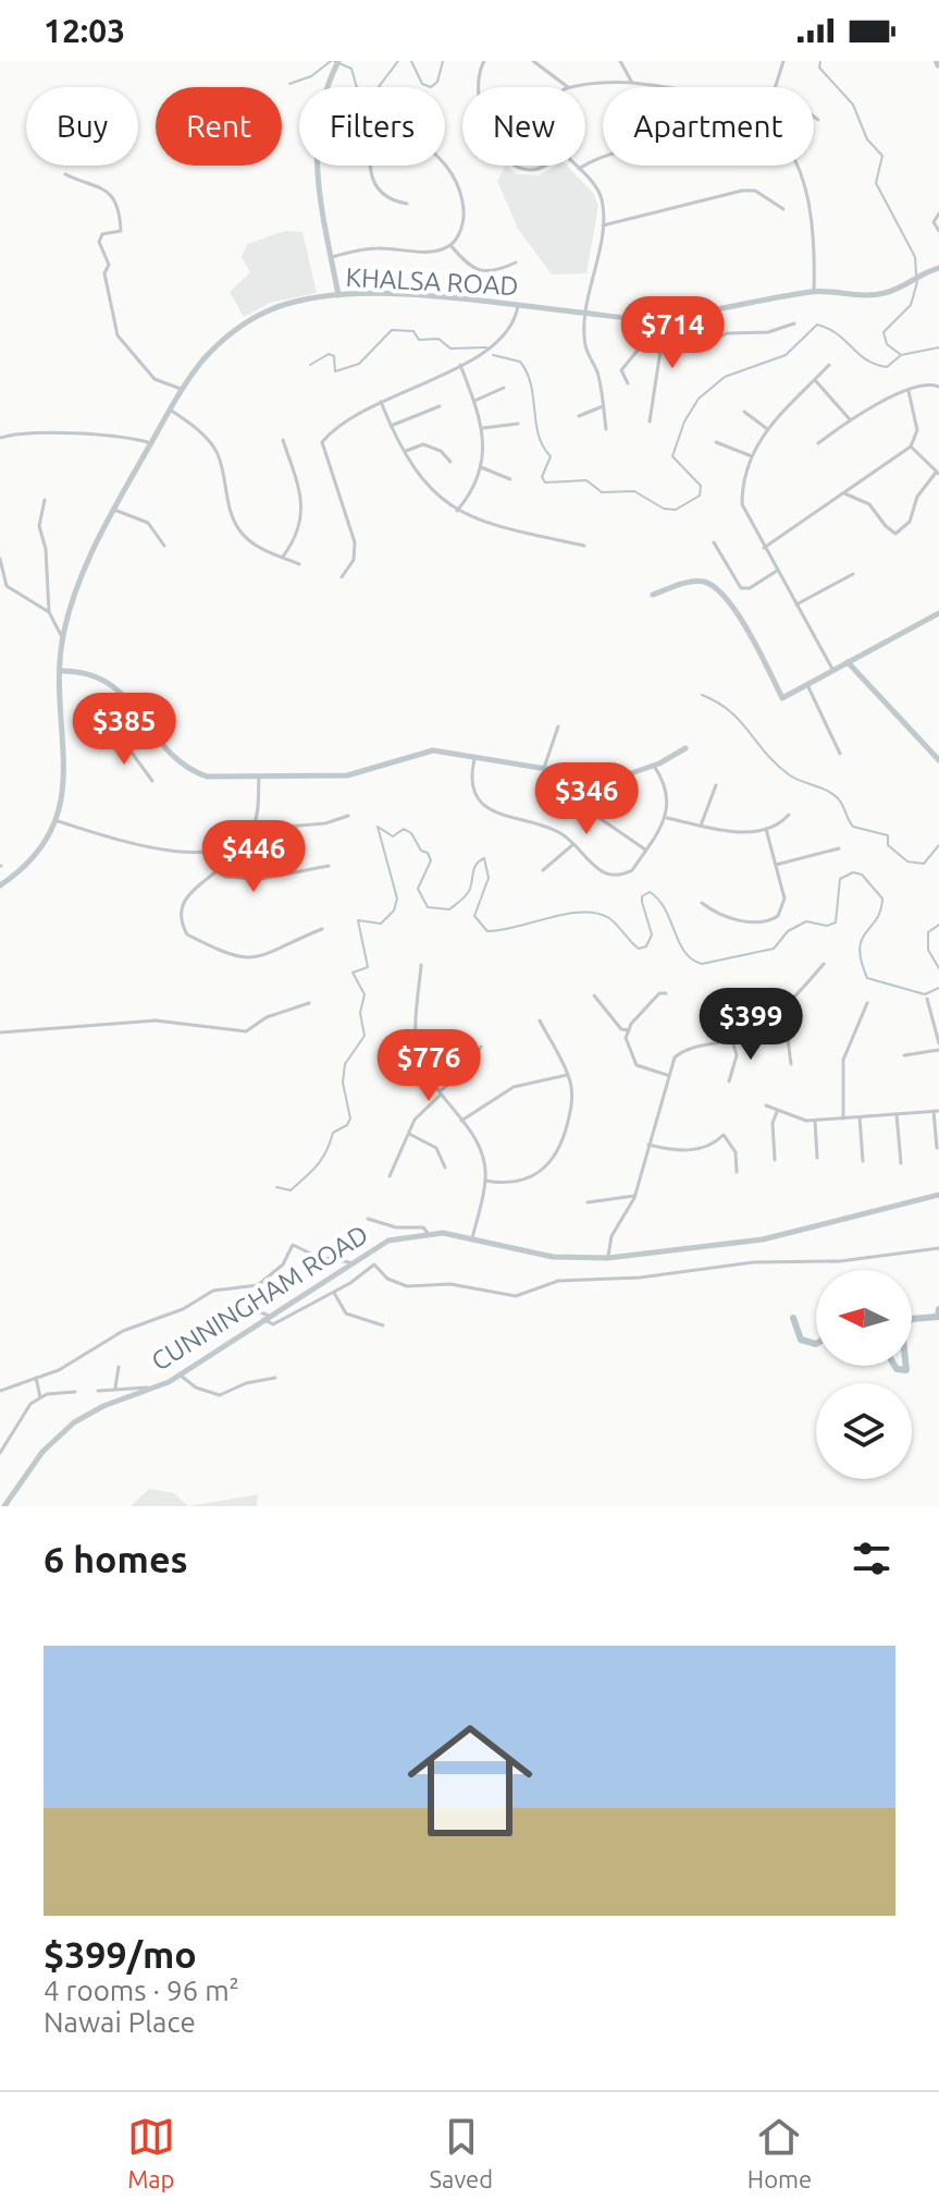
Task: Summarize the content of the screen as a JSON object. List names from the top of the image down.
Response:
{
  "streets": {
    "main road": ["KHALSA ROAD", "CUNNINGHAM ROAD"]
  },
  "north": "left",
  "page": {
    "status": "12:03",
    "chip": [
      "Buy",
      "Rent",
      "Filters",
      "New",
      "Apartment"
    ],
    "price": [
      "$714",
      "$385",
      "$346",
      "$446",
      "$399",
      "$776"
    ],
    "heading": "6 homes",
    "list": [
      {
        "name": "$399/mo",
        "note": "4 rooms · 96 m² · Nawai Place"
      }
    ],
    "tabs": ["Map", "Saved", "Home"]
  }
}
